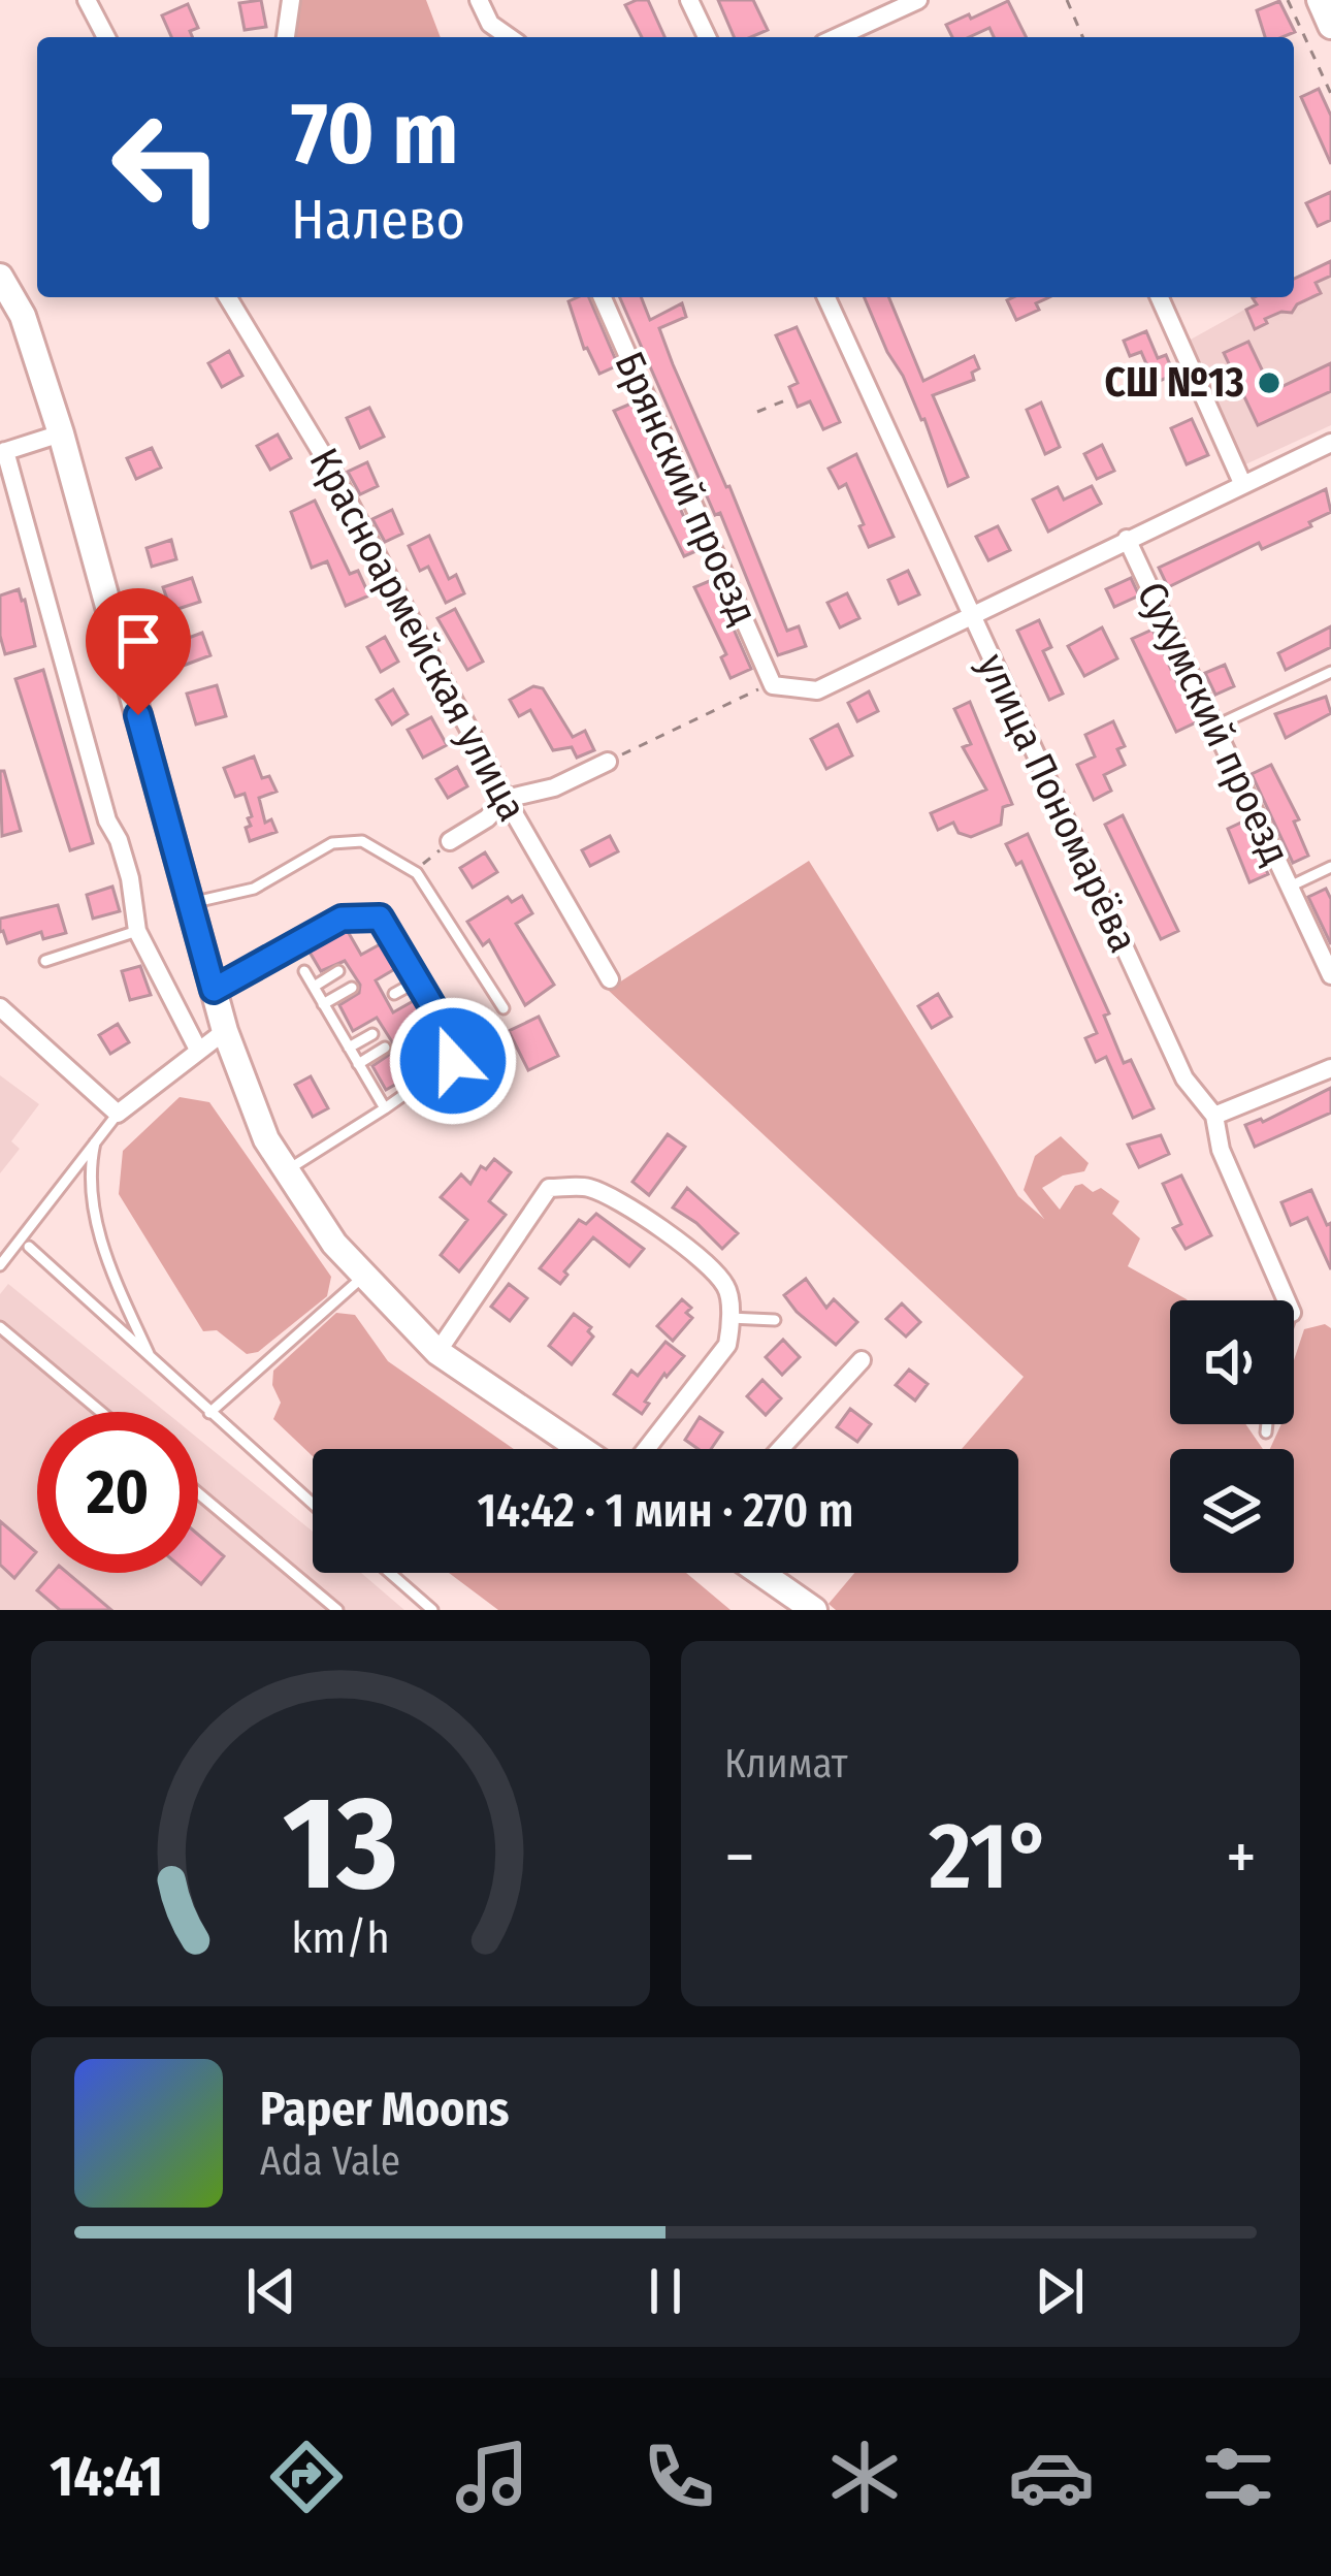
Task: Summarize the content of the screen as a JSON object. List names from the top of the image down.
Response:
{
  "streets": {
    "street": [
      "Брянский проезд",
      "Красноармейская улица",
      "Сухумский проезд",
      "улица Пономарёва"
    ]
  },
  "places": ["СШ №13"],
  "page": {
    "turn": ["70 m", "Налево"],
    "limit": "20",
    "trip": "14:42 · 1 мин · 270 m",
    "tile": "Климат",
    "heat": ["−", "21°", "+"],
    "song": ["Paper Moons", "Ada Vale"],
    "tabs": "14:41",
    "gauge": ["13", "km/h"]
  }
}
